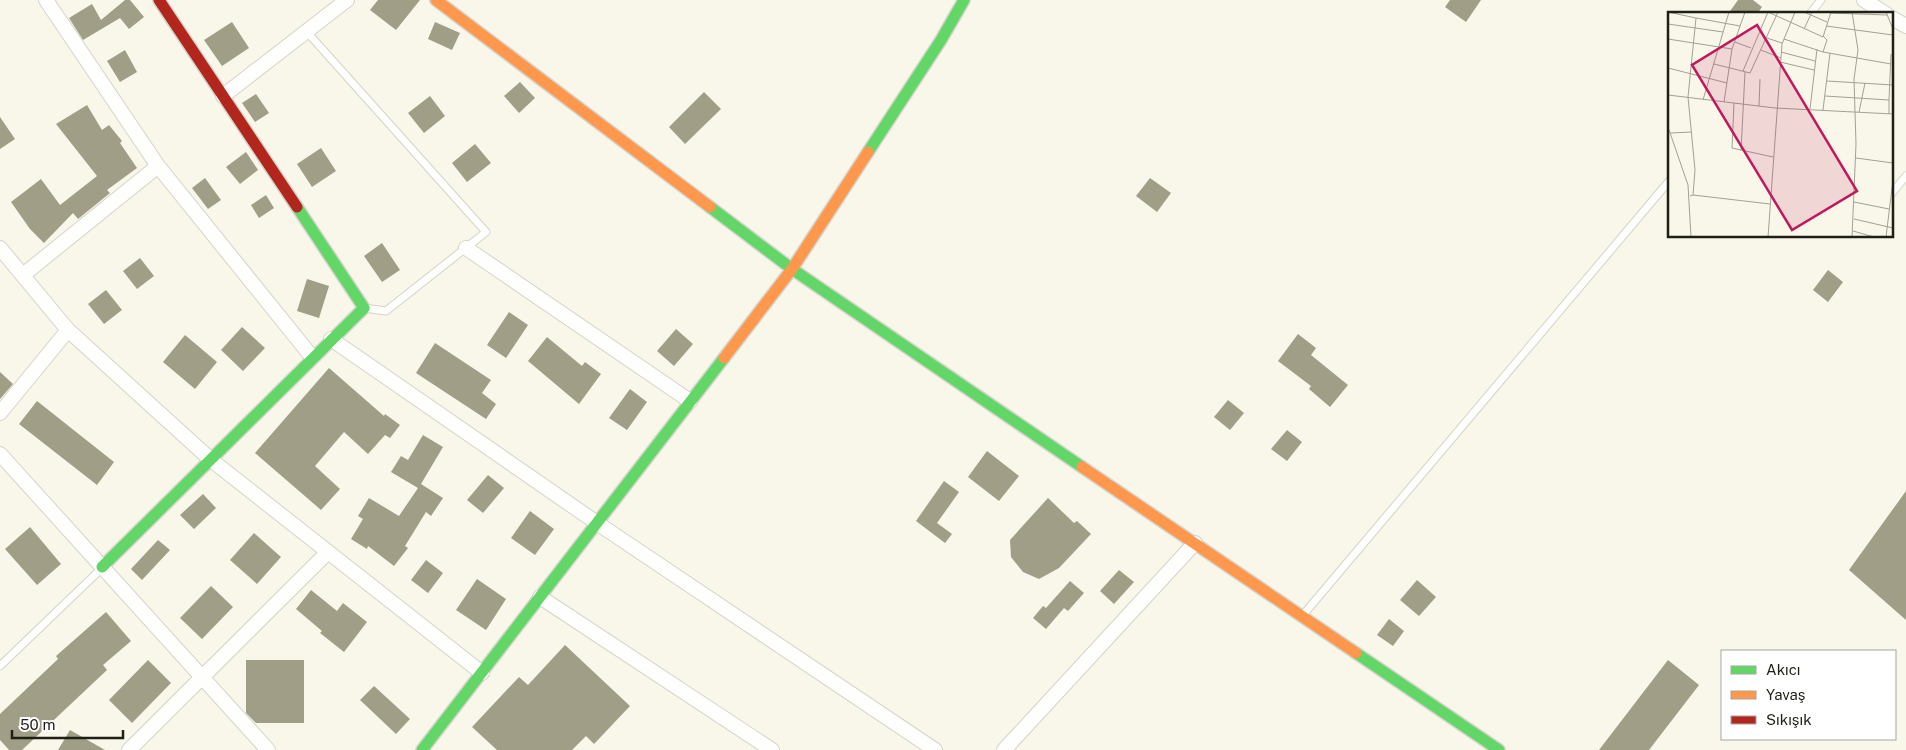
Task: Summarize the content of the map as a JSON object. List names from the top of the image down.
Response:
{
  "legend": ["Akıcı", "Yavaş", "Sıkışık"],
  "scale_bar": "50 m"
}
